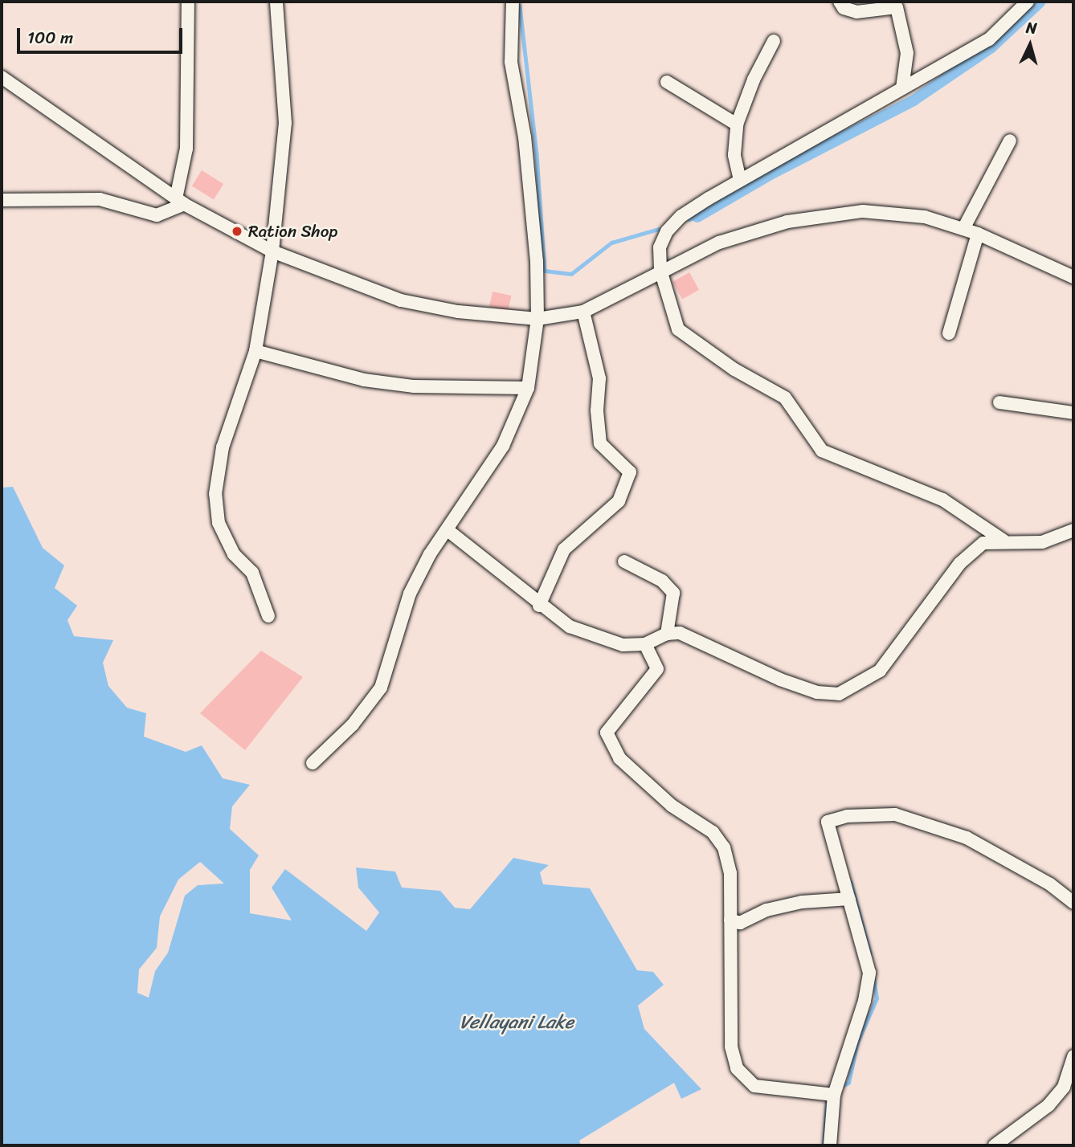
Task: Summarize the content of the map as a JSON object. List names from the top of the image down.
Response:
{
  "water": ["Vellayani Lake"],
  "places": ["Ration Shop"],
  "scale_bar": "100 m",
  "north": "top"
}
